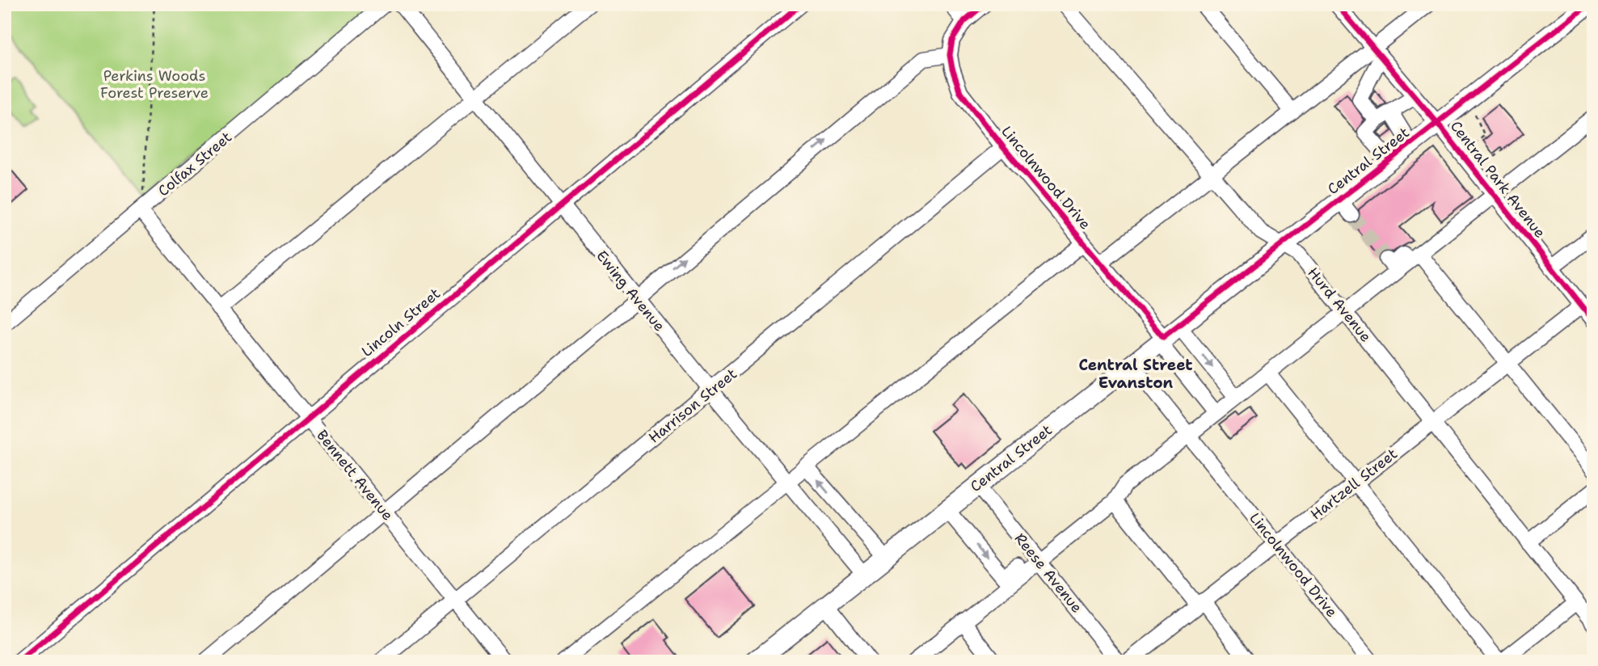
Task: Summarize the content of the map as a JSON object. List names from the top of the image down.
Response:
{
  "streets": {
    "main road": ["Central Street"],
    "street": [
      "Colfax Street",
      "Lincolnwood Drive",
      "Central Park Avenue",
      "Ewing Avenue",
      "Hurd Avenue",
      "Lincoln Street",
      "Harrison Street",
      "Bennett Avenue",
      "Hartzell Street",
      "Reese Avenue"
    ]
  },
  "crossings": [
    ["Central Street", "Lincolnwood Drive"],
    ["Central Street", "Central Park Avenue"],
    ["Central Street", "Ewing Avenue"],
    ["Central Street", "Hurd Avenue"],
    ["Central Street", "Reese Avenue"],
    ["Colfax Street", "Bennett Avenue"],
    ["Lincolnwood Drive", "Harrison Street"],
    ["Lincolnwood Drive", "Hartzell Street"],
    ["Central Park Avenue", "Hartzell Street"],
    ["Ewing Avenue", "Lincoln Street"],
    ["Ewing Avenue", "Harrison Street"],
    ["Hurd Avenue", "Hartzell Street"],
    ["Lincoln Street", "Bennett Avenue"],
    ["Harrison Street", "Bennett Avenue"]
  ],
  "districts": ["Central Street Evanston"],
  "parks": ["Perkins Woods Forest Preserve"]
}
